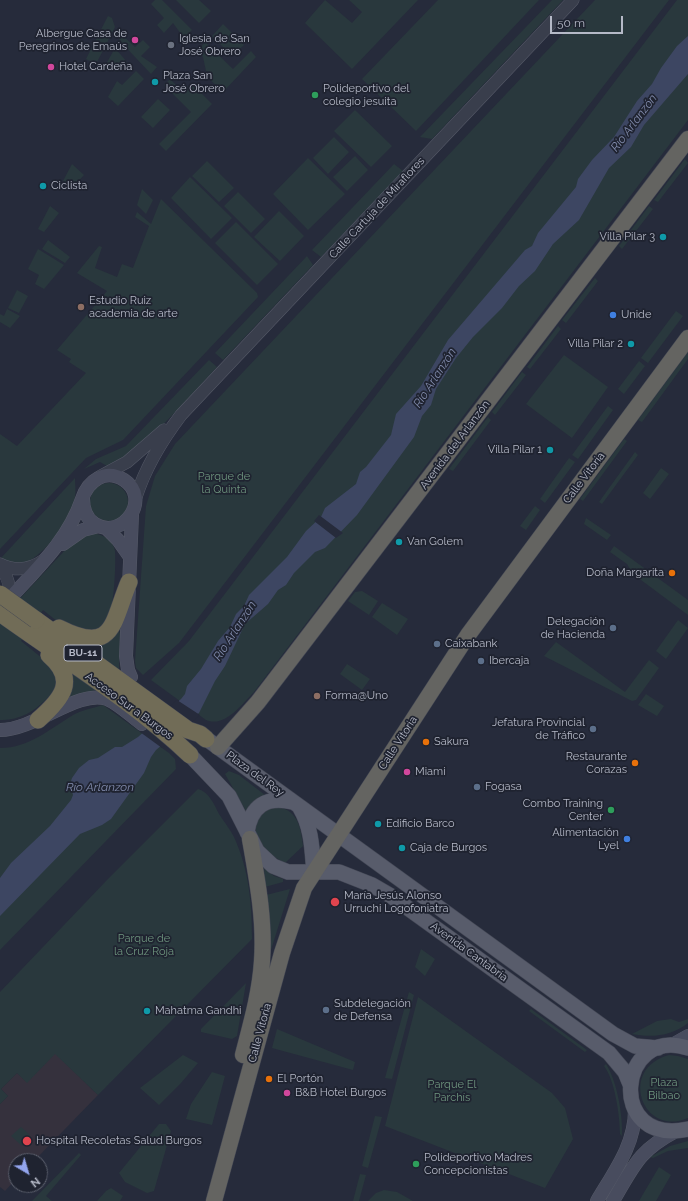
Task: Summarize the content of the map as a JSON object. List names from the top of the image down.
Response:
{
  "streets": {
    "highway": [
      "Avenida del Arlanzón",
      "Calle Vitoria",
      "BU-11",
      "Acceso Sur a Burgos"
    ],
    "main road": ["Plaza del Rey", "Avenida Cantabria"],
    "street": ["Calle Cartuja de Miraflores"]
  },
  "crossings": [
    ["Avenida del Arlanzón", "Plaza del Rey"],
    ["Calle Vitoria", "Plaza del Rey"],
    ["Calle Vitoria", "Avenida Cantabria"],
    ["Acceso Sur a Burgos", "Plaza del Rey"],
    ["Plaza del Rey", "Avenida Cantabria"]
  ],
  "water": ["Río Arlanzón", "Río Arlanzon"],
  "parks": [
    "Parque de la Quinta",
    "Parque de la Cruz Roja",
    "Plaza Bilbao",
    "Parque El Parchís"
  ],
  "places": [
    "Albergue Casa de Peregrinos de Emaús",
    "Iglesia de San José Obrero",
    "Hotel Cardeña",
    "Plaza San José Obrero",
    "Polideportivo del colegio jesuita",
    "Ciclista",
    "Villa Pilar 3",
    "Estudio Ruiz academia de arte",
    "Unide",
    "Villa Pilar 2",
    "Villa Pilar 1",
    "Van Golem",
    "Doña Margarita",
    "Delegación de Hacienda",
    "Caixabank",
    "Ibercaja",
    "Forma@Uno",
    "Jefatura Provincial de Tráfico",
    "Sakura",
    "Restaurante Corazas",
    "Miami",
    "Fogasa",
    "Combo Training Center",
    "Edificio Barco",
    "Alimentación Lyel",
    "Caja de Burgos",
    "María Jesús Alonso Urruchi Logofoniatra",
    "Subdelegación de Defensa",
    "Mahatma Gandhi",
    "El Portón",
    "B&B Hotel Burgos",
    "Hospital Recoletas Salud Burgos",
    "Polideportivo Madres Concepcionistas"
  ],
  "scale_bar": "50 m",
  "north": "bottom right"
}
